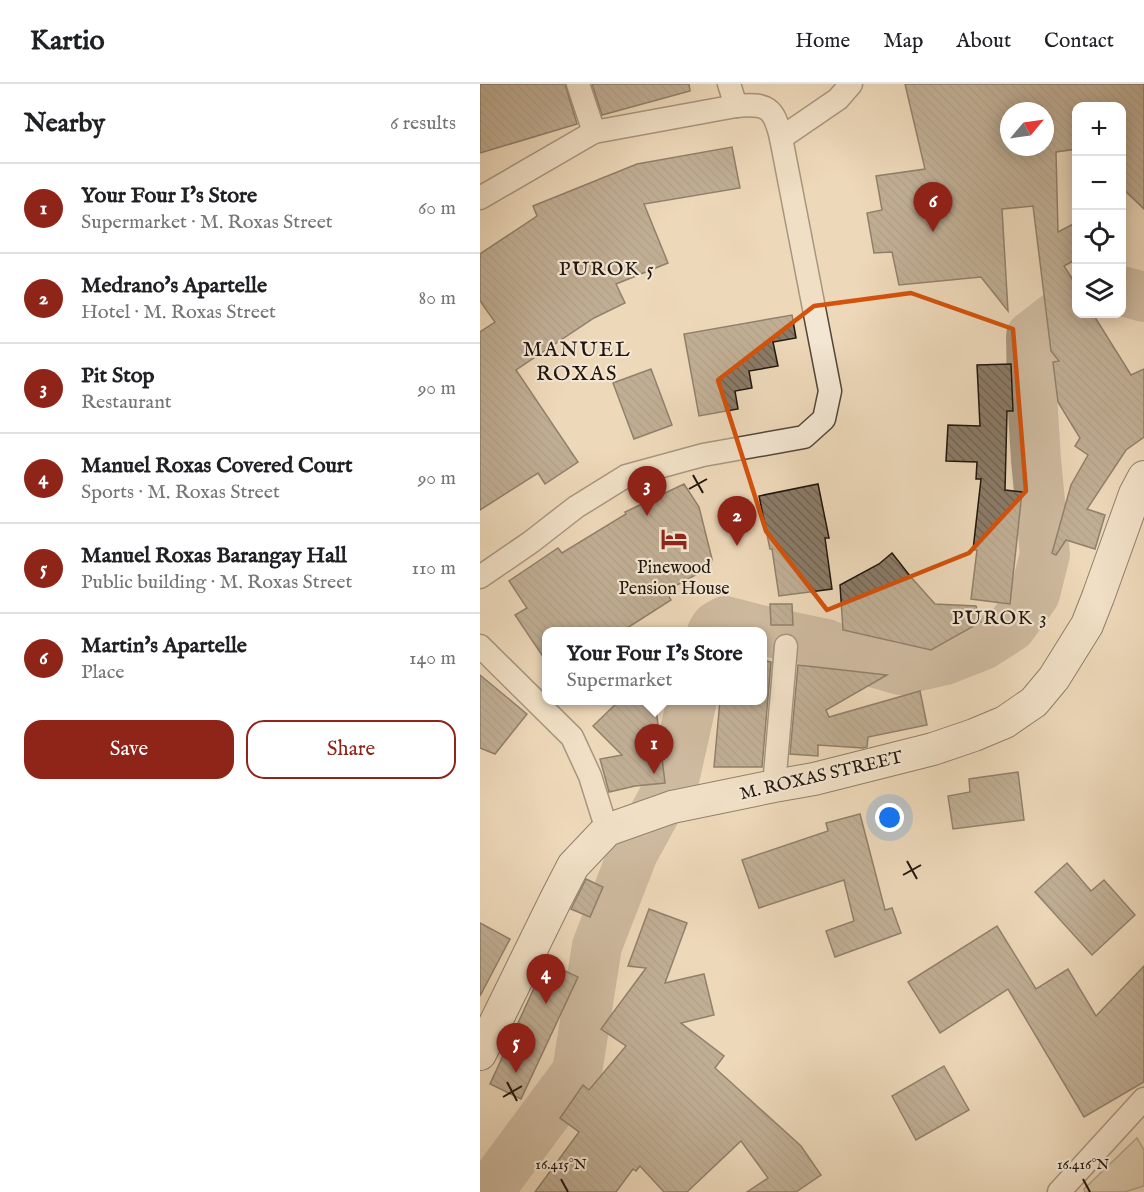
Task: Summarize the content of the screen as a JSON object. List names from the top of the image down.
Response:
{
  "streets": {
    "main road": ["M. ROXAS STREET"]
  },
  "districts": ["PUROK 5", "MANUEL ROXAS", "PUROK 3"],
  "places": {
    "hotel": ["Pinewood Pension House"]
  },
  "north": "top right",
  "page": {
    "header": "Kartio",
    "nav": [
      "Home",
      "Map",
      "About",
      "Contact"
    ],
    "heading": ["Nearby", "6 results"],
    "map_buttons": ["+", "−"],
    "list": [
      {
        "mark": "1",
        "name": "Your Four I's Store",
        "note": "Supermarket · M. Roxas Street",
        "value": "60 m"
      },
      {
        "mark": "2",
        "name": "Medrano's Apartelle",
        "note": "Hotel · M. Roxas Street",
        "value": "80 m"
      },
      {
        "mark": "3",
        "name": "Pit Stop",
        "note": "Restaurant",
        "value": "90 m"
      },
      {
        "mark": "4",
        "name": "Manuel Roxas Covered Court",
        "note": "Sports · M. Roxas Street",
        "value": "90 m"
      },
      {
        "mark": "5",
        "name": "Manuel Roxas Barangay Hall",
        "note": "Public building · M. Roxas Street",
        "value": "110 m"
      },
      {
        "mark": "6",
        "name": "Martin's Apartelle",
        "note": "Place",
        "value": "140 m"
      }
    ],
    "pins": [
      "6",
      "3",
      "2",
      "1",
      "4",
      "5"
    ],
    "popup": ["Your Four I's Store", "Supermarket"],
    "buttons": ["Save", "Share"]
  },
  "coordinates": ["16.415°N", "16.416°N"]
}
